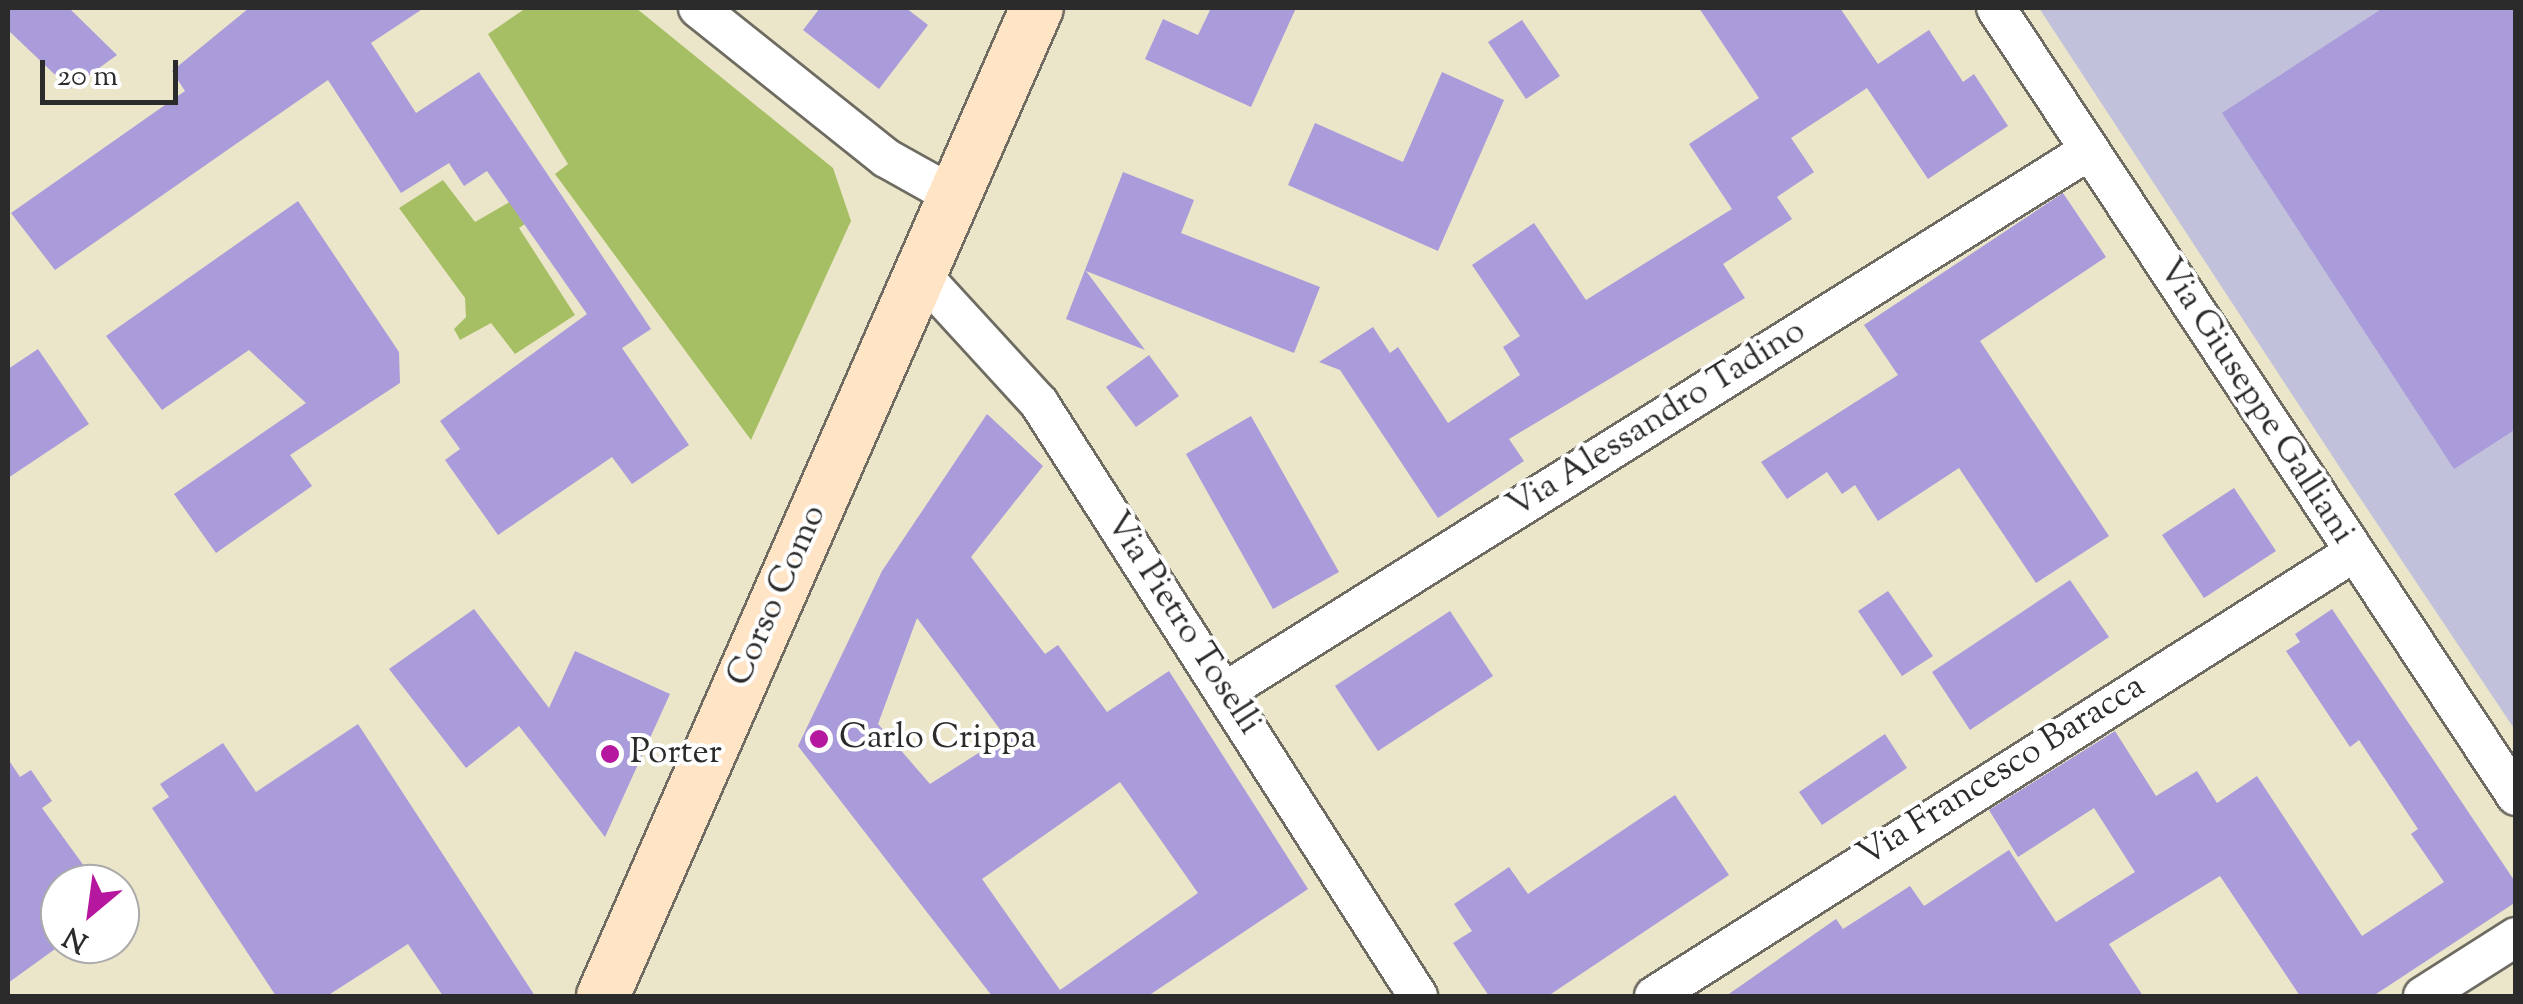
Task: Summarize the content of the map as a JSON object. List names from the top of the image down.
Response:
{
  "streets": {
    "main road": ["Corso Como"],
    "street": [
      "Via Giuseppe Galliani",
      "Via Alessandro Tadino",
      "Via Pietro Toselli",
      "Via Francesco Baracca"
    ]
  },
  "crossings": [
    ["Via Giuseppe Galliani", "Via Alessandro Tadino"],
    ["Via Giuseppe Galliani", "Via Francesco Baracca"],
    ["Via Alessandro Tadino", "Via Pietro Toselli"],
    ["Corso Como", "Via Pietro Toselli"]
  ],
  "places": ["Carlo Crippa", "Porter"],
  "scale_bar": "20 m",
  "north": "bottom left"
}
